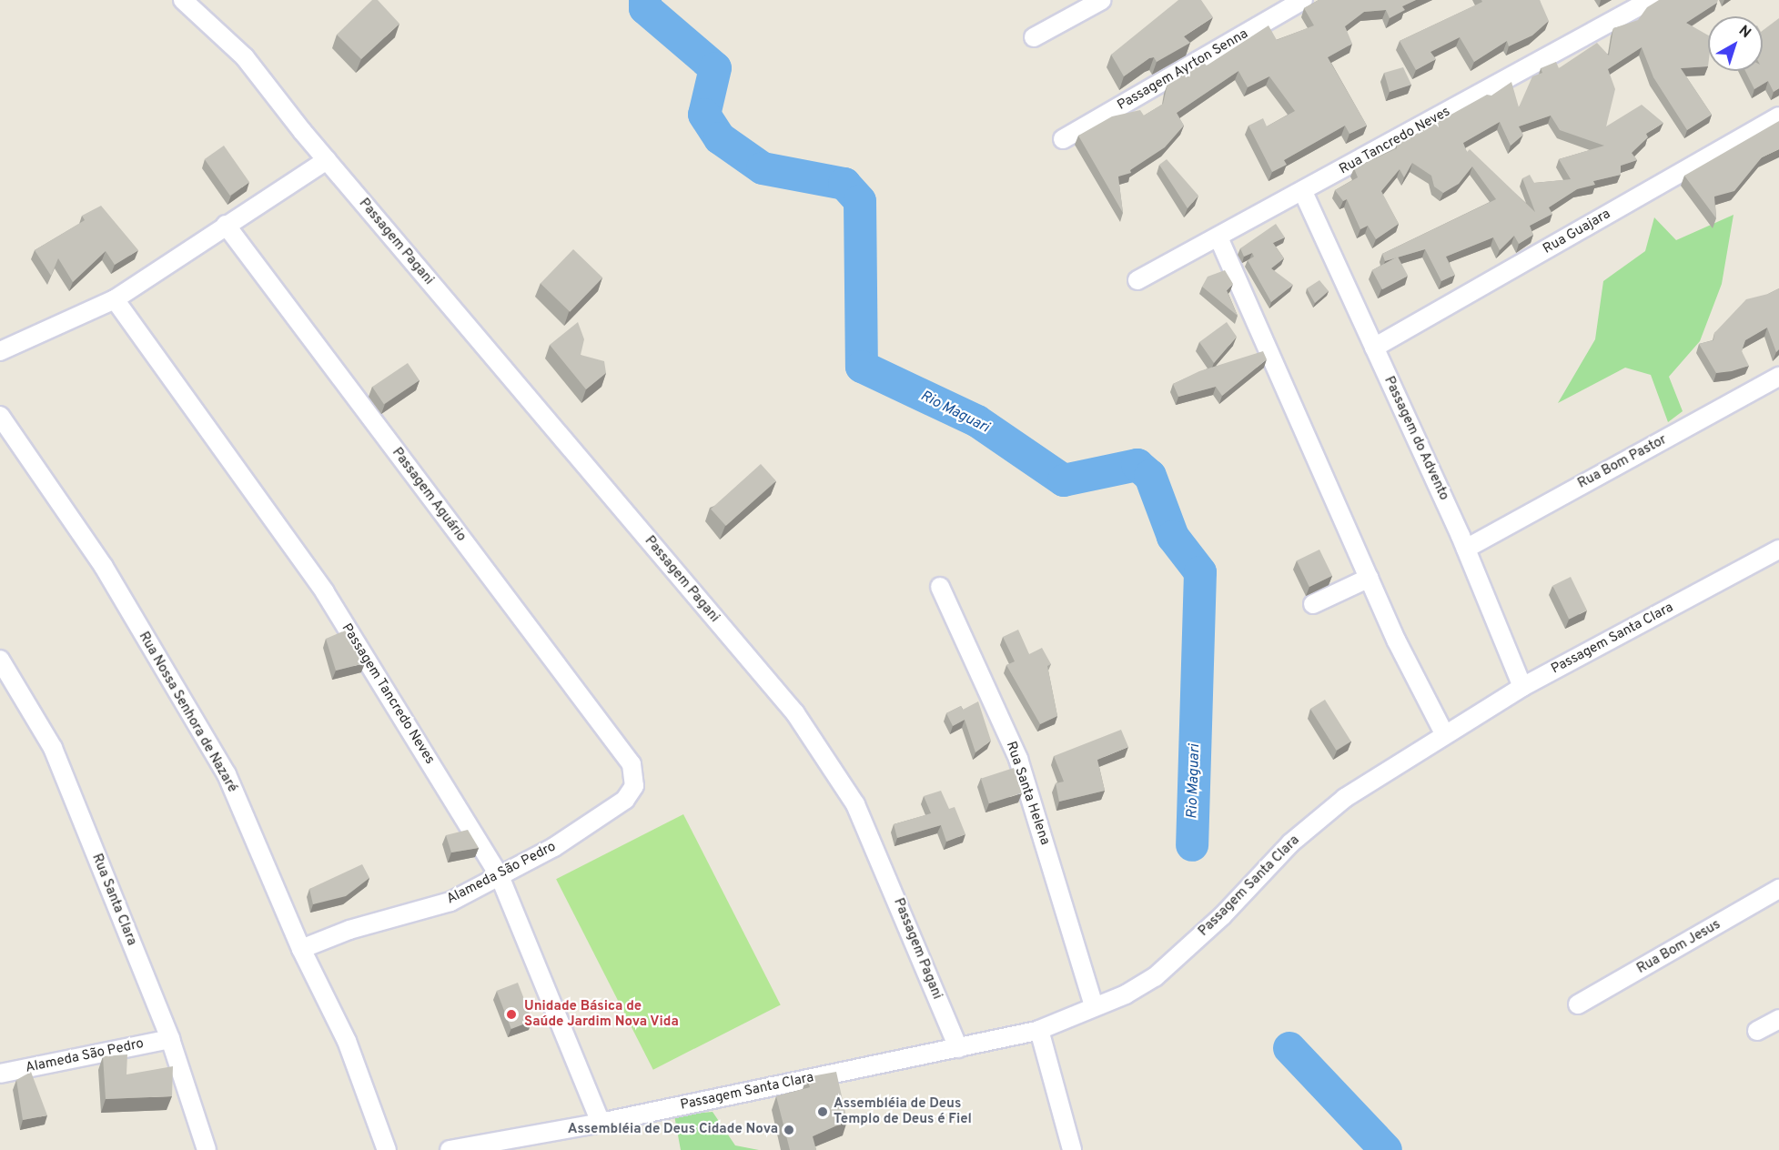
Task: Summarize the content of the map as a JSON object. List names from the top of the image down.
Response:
{
  "streets": {
    "street": [
      "Passagem Ayrton Senna",
      "Rua Tancredo Neves",
      "Rua Guajara",
      "Passagem Pagani",
      "Passagem do Advento",
      "Rua Bom Pastor",
      "Passagem Aguário",
      "Passagem Santa Clara",
      "Passagem Tancredo Neves",
      "Rua Nossa Senhora de Nazaré",
      "Rua Santa Helena",
      "Alameda São Pedro",
      "Rua Santa Clara",
      "Rua Bom Jesus"
    ]
  },
  "crossings": [
    ["Rua Tancredo Neves", "Passagem do Advento"],
    ["Rua Guajara", "Passagem do Advento"],
    ["Passagem Pagani", "Passagem Santa Clara"],
    ["Passagem do Advento", "Rua Bom Pastor"],
    ["Passagem do Advento", "Passagem Santa Clara"],
    ["Passagem Aguário", "Alameda São Pedro"],
    ["Passagem Santa Clara", "Passagem Tancredo Neves"],
    ["Passagem Santa Clara", "Rua Santa Helena"],
    ["Passagem Tancredo Neves", "Alameda São Pedro"],
    ["Rua Nossa Senhora de Nazaré", "Alameda São Pedro"],
    ["Alameda São Pedro", "Rua Santa Clara"]
  ],
  "water": ["Rio Maguari"],
  "places": ["Unidade Básica de Saúde Jardim Nova Vida", "Assembléia de Deus Templo de Deus é Fiel", "Assembléia de Deus Cidade Nova"],
  "north": "top right"
}
